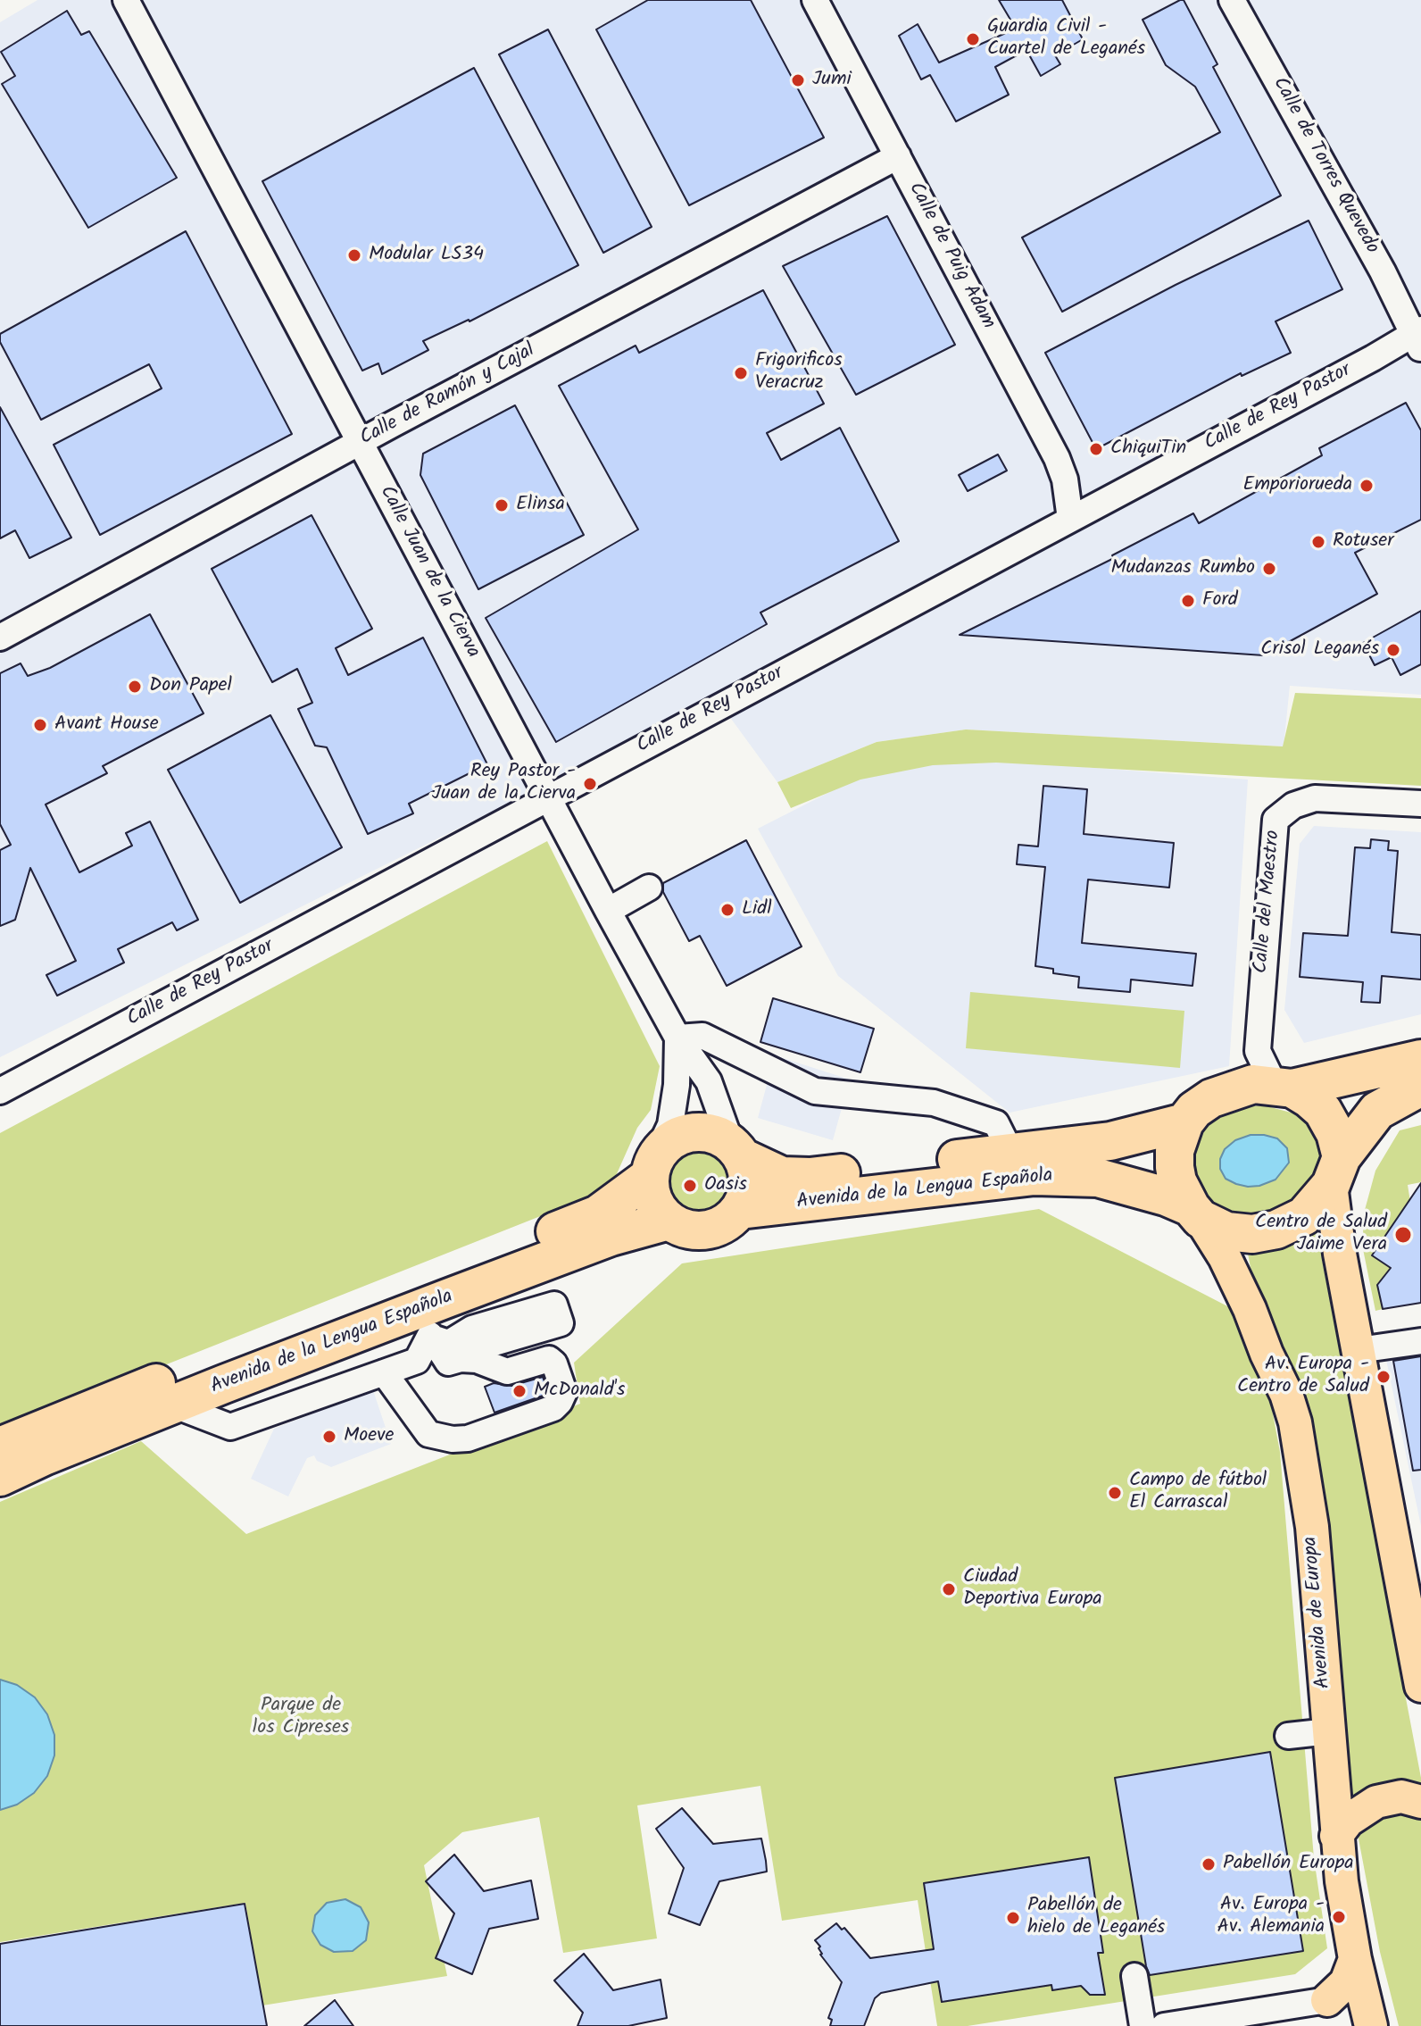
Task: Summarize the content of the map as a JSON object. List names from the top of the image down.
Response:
{
  "streets": {
    "highway": ["Avenida de la Lengua Española"],
    "main road": ["Avenida de Europa"],
    "street": [
      "Calle de Torres Quevedo",
      "Calle de Puig Adam",
      "Calle de Ramón y Cajal",
      "Calle de Rey Pastor",
      "Calle Juan de la Cierva",
      "Calle del Maestro"
    ]
  },
  "crossings": [
    ["Calle de Torres Quevedo", "Calle de Rey Pastor"],
    ["Calle de Puig Adam", "Calle de Ramón y Cajal"],
    ["Calle de Puig Adam", "Calle de Rey Pastor"],
    ["Calle de Ramón y Cajal", "Calle Juan de la Cierva"],
    ["Calle de Rey Pastor", "Calle Juan de la Cierva"],
    ["Calle Juan de la Cierva", "Avenida de la Lengua Española"],
    ["Calle del Maestro", "Avenida de la Lengua Española"],
    ["Calle del Maestro", "Avenida de Europa"],
    ["Avenida de la Lengua Española", "Avenida de Europa"]
  ],
  "parks": ["Parque de los Cipreses"],
  "places": [
    "Guardia Civil - Cuartel de Leganés",
    "Jumi",
    "Modular LS34",
    "Frigorificos Veracruz",
    "ChiquiTin",
    "Emporiorueda",
    "Elinsa",
    "Rotuser",
    "Mudanzas Rumbo",
    "Ford",
    "Crisol Leganés",
    "Don Papel",
    "Avant House",
    "Rey Pastor - Juan de la Cierva",
    "Lidl",
    "Oasis",
    "Centro de Salud Jaime Vera",
    "Av. Europa - Centro de Salud",
    "McDonald's",
    "Moeve",
    "Campo de fútbol El Carrascal",
    "Ciudad Deportiva Europa",
    "Pabellón Europa",
    "Av. Europa - Av. Alemania",
    "Pabellón de hielo de Leganés"
  ]
}
